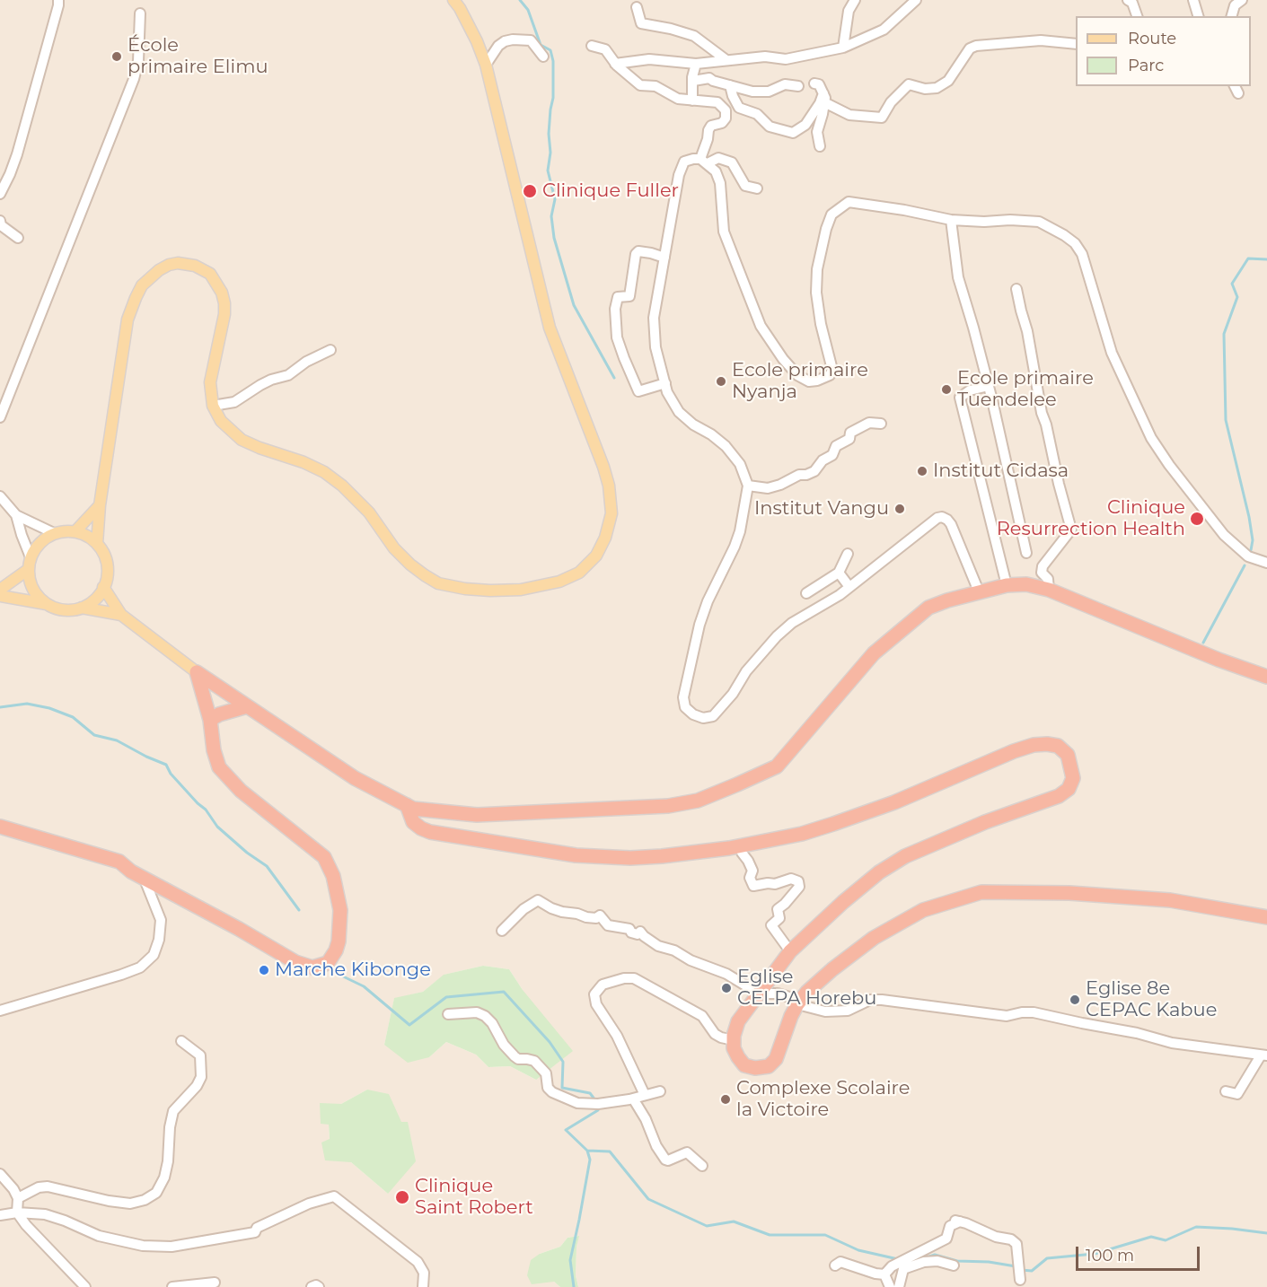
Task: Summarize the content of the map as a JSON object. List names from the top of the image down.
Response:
{
  "places": [
    "École primaire Elimu",
    "Clinique Fuller",
    "Ecole primaire Nyanja",
    "Ecole primaire Tuendelee",
    "Institut Cidasa",
    "Institut Vangu",
    "Clinique Resurrection Health",
    "Marche Kibonge",
    "Eglise CELPA Horebu",
    "Eglise 8e CEPAC Kabue",
    "Complexe Scolaire la Victoire",
    "Clinique Saint Robert"
  ],
  "legend": ["Route", "Parc"],
  "scale_bar": "100 m"
}
